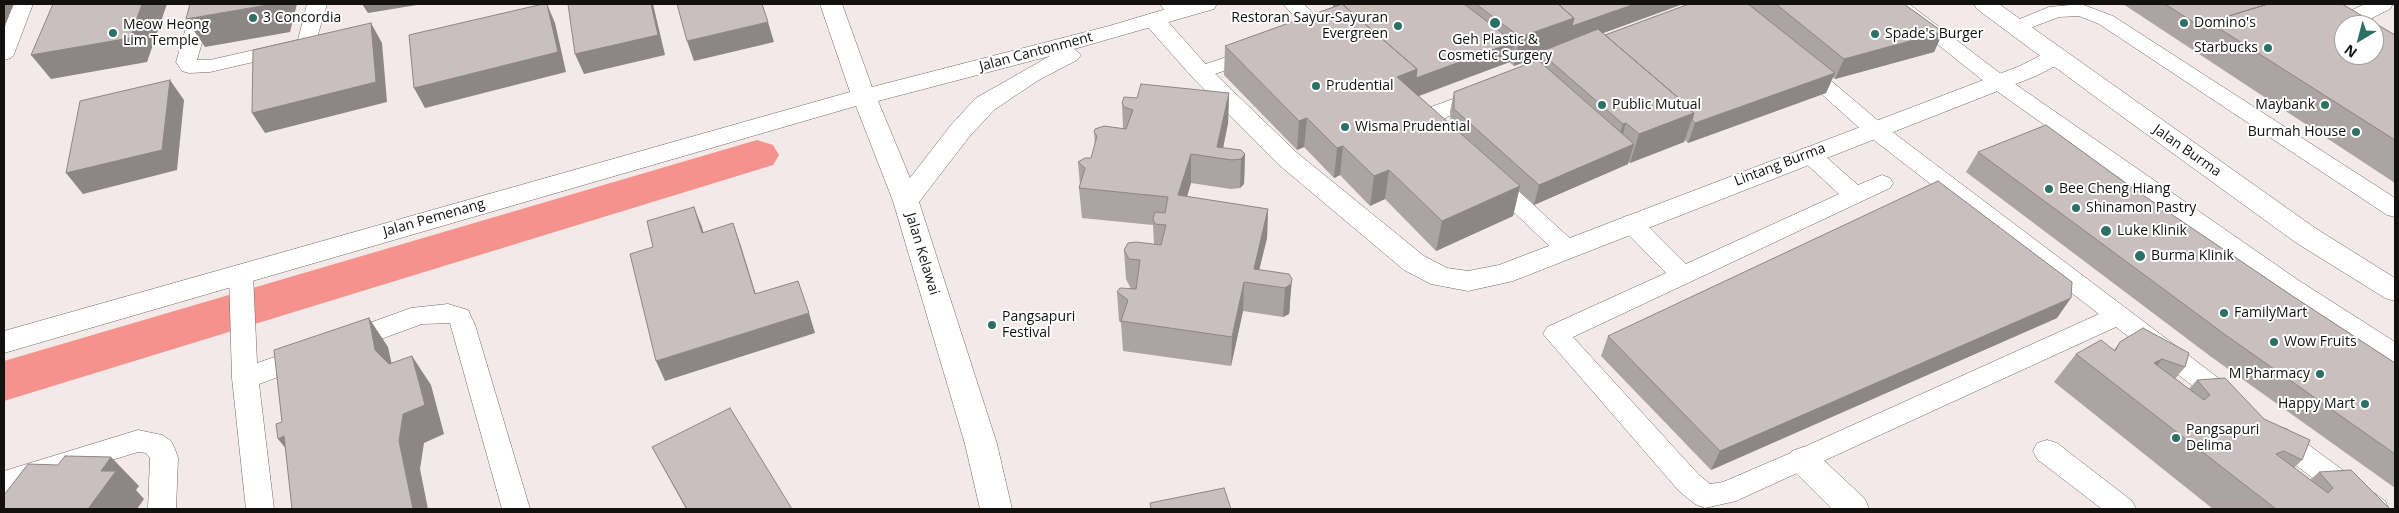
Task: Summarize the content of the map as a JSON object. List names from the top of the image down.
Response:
{
  "streets": {
    "main road": [
      "Jalan Cantonment",
      "Jalan Burma",
      "Lintang Burma",
      "Jalan Pemenang",
      "Jalan Kelawai"
    ]
  },
  "crossings": [
    ["Jalan Cantonment", "Lintang Burma"],
    ["Jalan Cantonment", "Jalan Pemenang"],
    ["Jalan Cantonment", "Jalan Kelawai"],
    ["Jalan Burma", "Lintang Burma"],
    ["Jalan Pemenang", "Jalan Kelawai"]
  ],
  "places": [
    "3 Concordia",
    "Geh Plastic & Cosmetic Surgery",
    "Domino's",
    "Restoran Sayur-Sayuran Evergreen",
    "Meow Heong Lim Temple",
    "Spade's Burger",
    "Starbucks",
    "Prudential",
    "Public Mutual",
    "Maybank",
    "Wisma Prudential",
    "Burmah House",
    "Bee Cheng Hiang",
    "Shinamon Pastry",
    "Luke Klinik",
    "Burma Klinik",
    "FamilyMart",
    "Pangsapuri Festival",
    "Wow Fruits",
    "M Pharmacy",
    "Happy Mart",
    "Pangsapuri Delima"
  ],
  "north": "bottom left"
}
